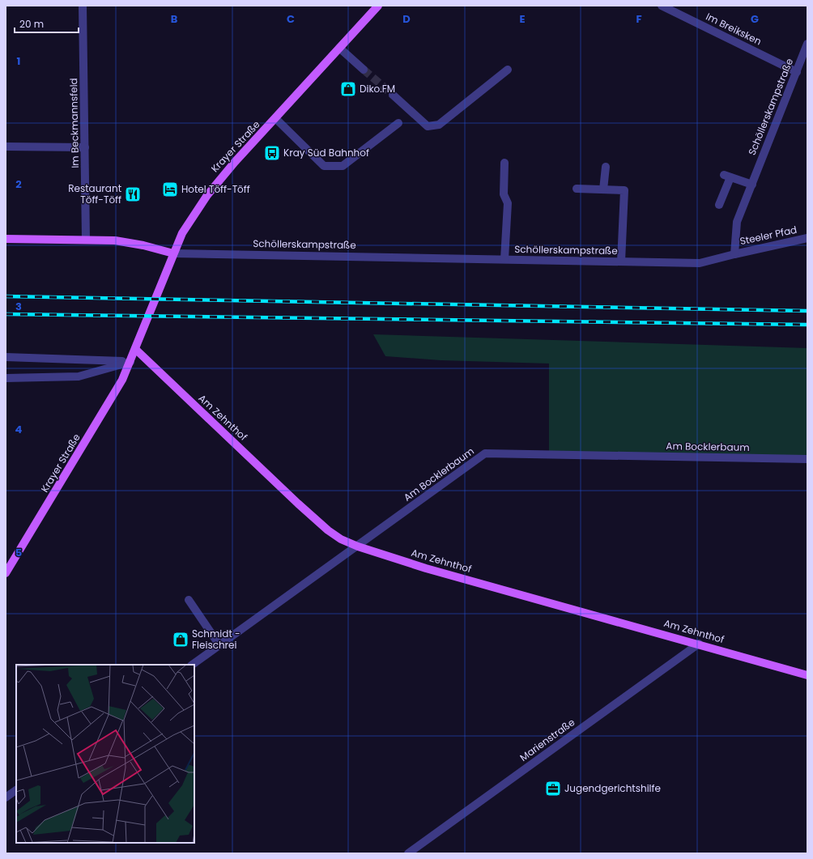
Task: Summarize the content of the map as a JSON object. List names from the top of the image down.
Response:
{
  "streets": {
    "main road": ["Krayer Straße", "Am Zehnthof"],
    "street": [
      "Im Breiksken",
      "Schöllerskampstraße",
      "Im Beckmannsfeld",
      "Steeler Pfad",
      "Am Bocklerbaum",
      "Marienstraße"
    ]
  },
  "crossings": [
    ["Im Breiksken", "Schöllerskampstraße"],
    ["Schöllerskampstraße", "Krayer Straße"],
    ["Schöllerskampstraße", "Steeler Pfad"],
    ["Krayer Straße", "Am Zehnthof"],
    ["Am Zehnthof", "Am Bocklerbaum"],
    ["Am Zehnthof", "Marienstraße"]
  ],
  "places": {
    "shop": ["Diko.FM", "Schmidt - Fleischrei"],
    "bus stop": ["Kray Süd Bahnhof"],
    "hotel": ["Hotel Töff-Töff"],
    "restaurant": ["Restaurant Töff-Töff"],
    "office": ["Jugendgerichtshilfe"]
  },
  "scale_bar": "20 m",
  "grid": {
    "columns": [
      "B",
      "C",
      "D",
      "E",
      "F",
      "G"
    ],
    "rows": [
      "1",
      "2",
      "3",
      "4",
      "5"
    ]
  }
}
